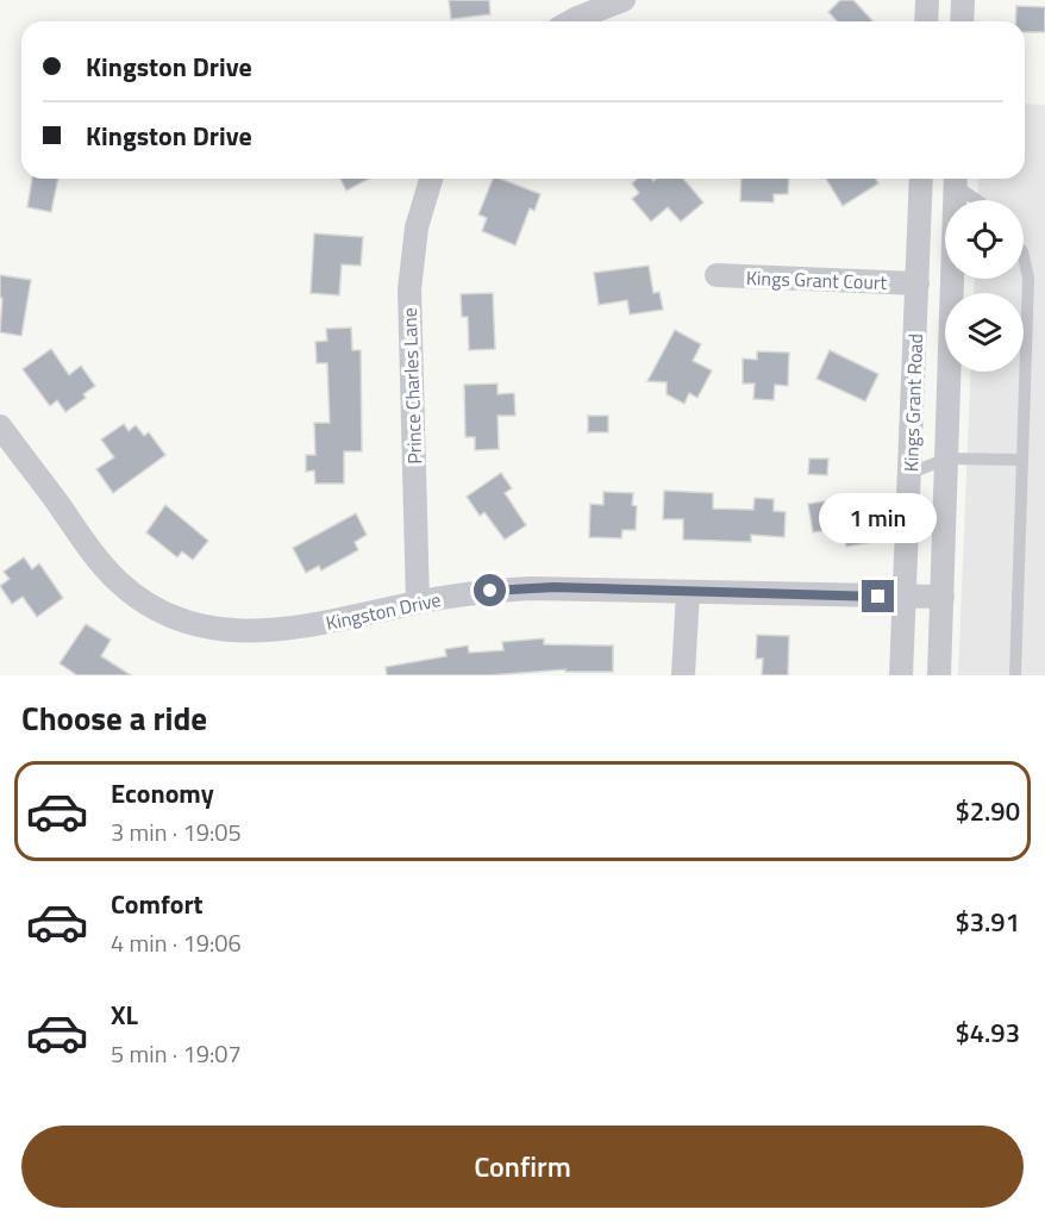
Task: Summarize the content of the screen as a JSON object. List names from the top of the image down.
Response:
{
  "streets": {
    "street": [
      "Kings Grant Court",
      "Prince Charles Lane",
      "Kings Grant Road",
      "Kingston Drive"
    ]
  },
  "crossings": [
    ["Kings Grant Court", "Kings Grant Road"],
    ["Prince Charles Lane", "Kingston Drive"],
    ["Kings Grant Road", "Kingston Drive"]
  ],
  "page": {
    "banner": ["Kingston Drive", "Kingston Drive"],
    "bubble": "1 min",
    "heading": "Choose a ride",
    "list": [
      {
        "name": "Economy",
        "note": "3 min · 19:05",
        "value": "$2.90"
      },
      {
        "name": "Comfort",
        "note": "4 min · 19:06",
        "value": "$3.91"
      },
      {
        "name": "XL",
        "note": "5 min · 19:07",
        "value": "$4.93"
      }
    ],
    "buttons": "Confirm"
  }
}
